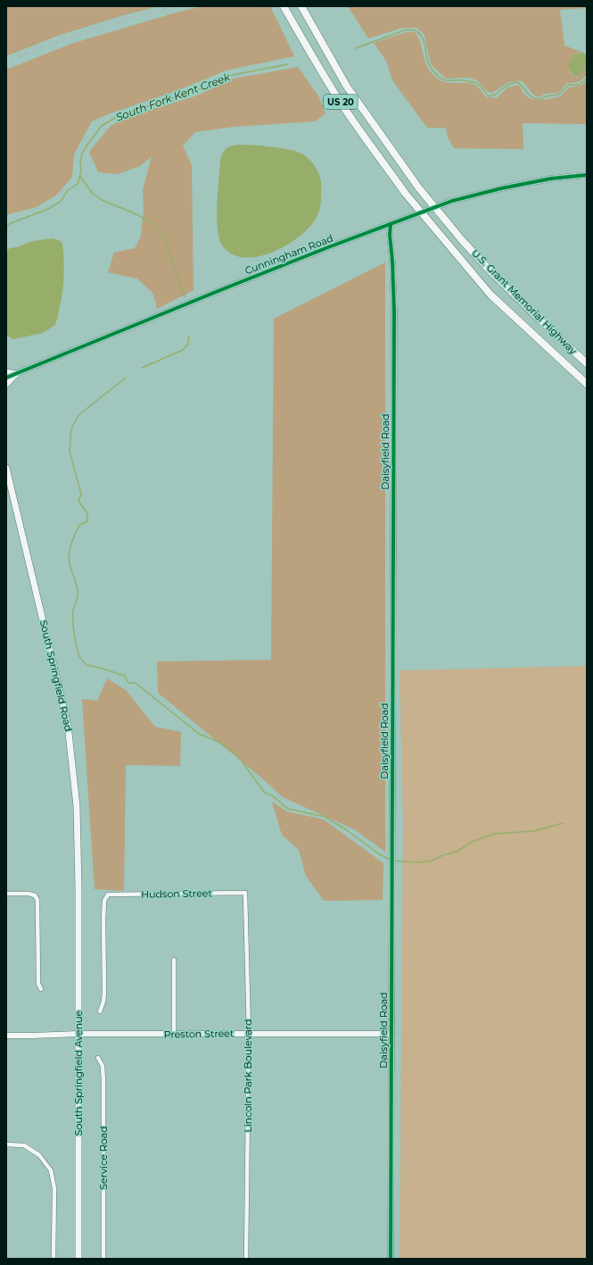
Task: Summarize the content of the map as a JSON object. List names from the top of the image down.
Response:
{
  "streets": {
    "highway": ["US 20", "U.S. Grant Memorial Highway"],
    "main road": ["South Springfield Road", "South Springfield Avenue"],
    "street": [
      "Cunningham Road",
      "Daisyfield Road",
      "Hudson Street",
      "Preston Street",
      "Lincoln Park Boulevard",
      "Service Road"
    ]
  },
  "crossings": [
    ["Cunningham Road", "Daisyfield Road"],
    ["Daisyfield Road", "Preston Street"],
    ["South Springfield Road", "South Springfield Avenue"],
    ["Hudson Street", "Lincoln Park Boulevard"],
    ["Preston Street", "South Springfield Avenue"],
    ["Preston Street", "Lincoln Park Boulevard"]
  ],
  "water": ["South Fork Kent Creek"]
}
